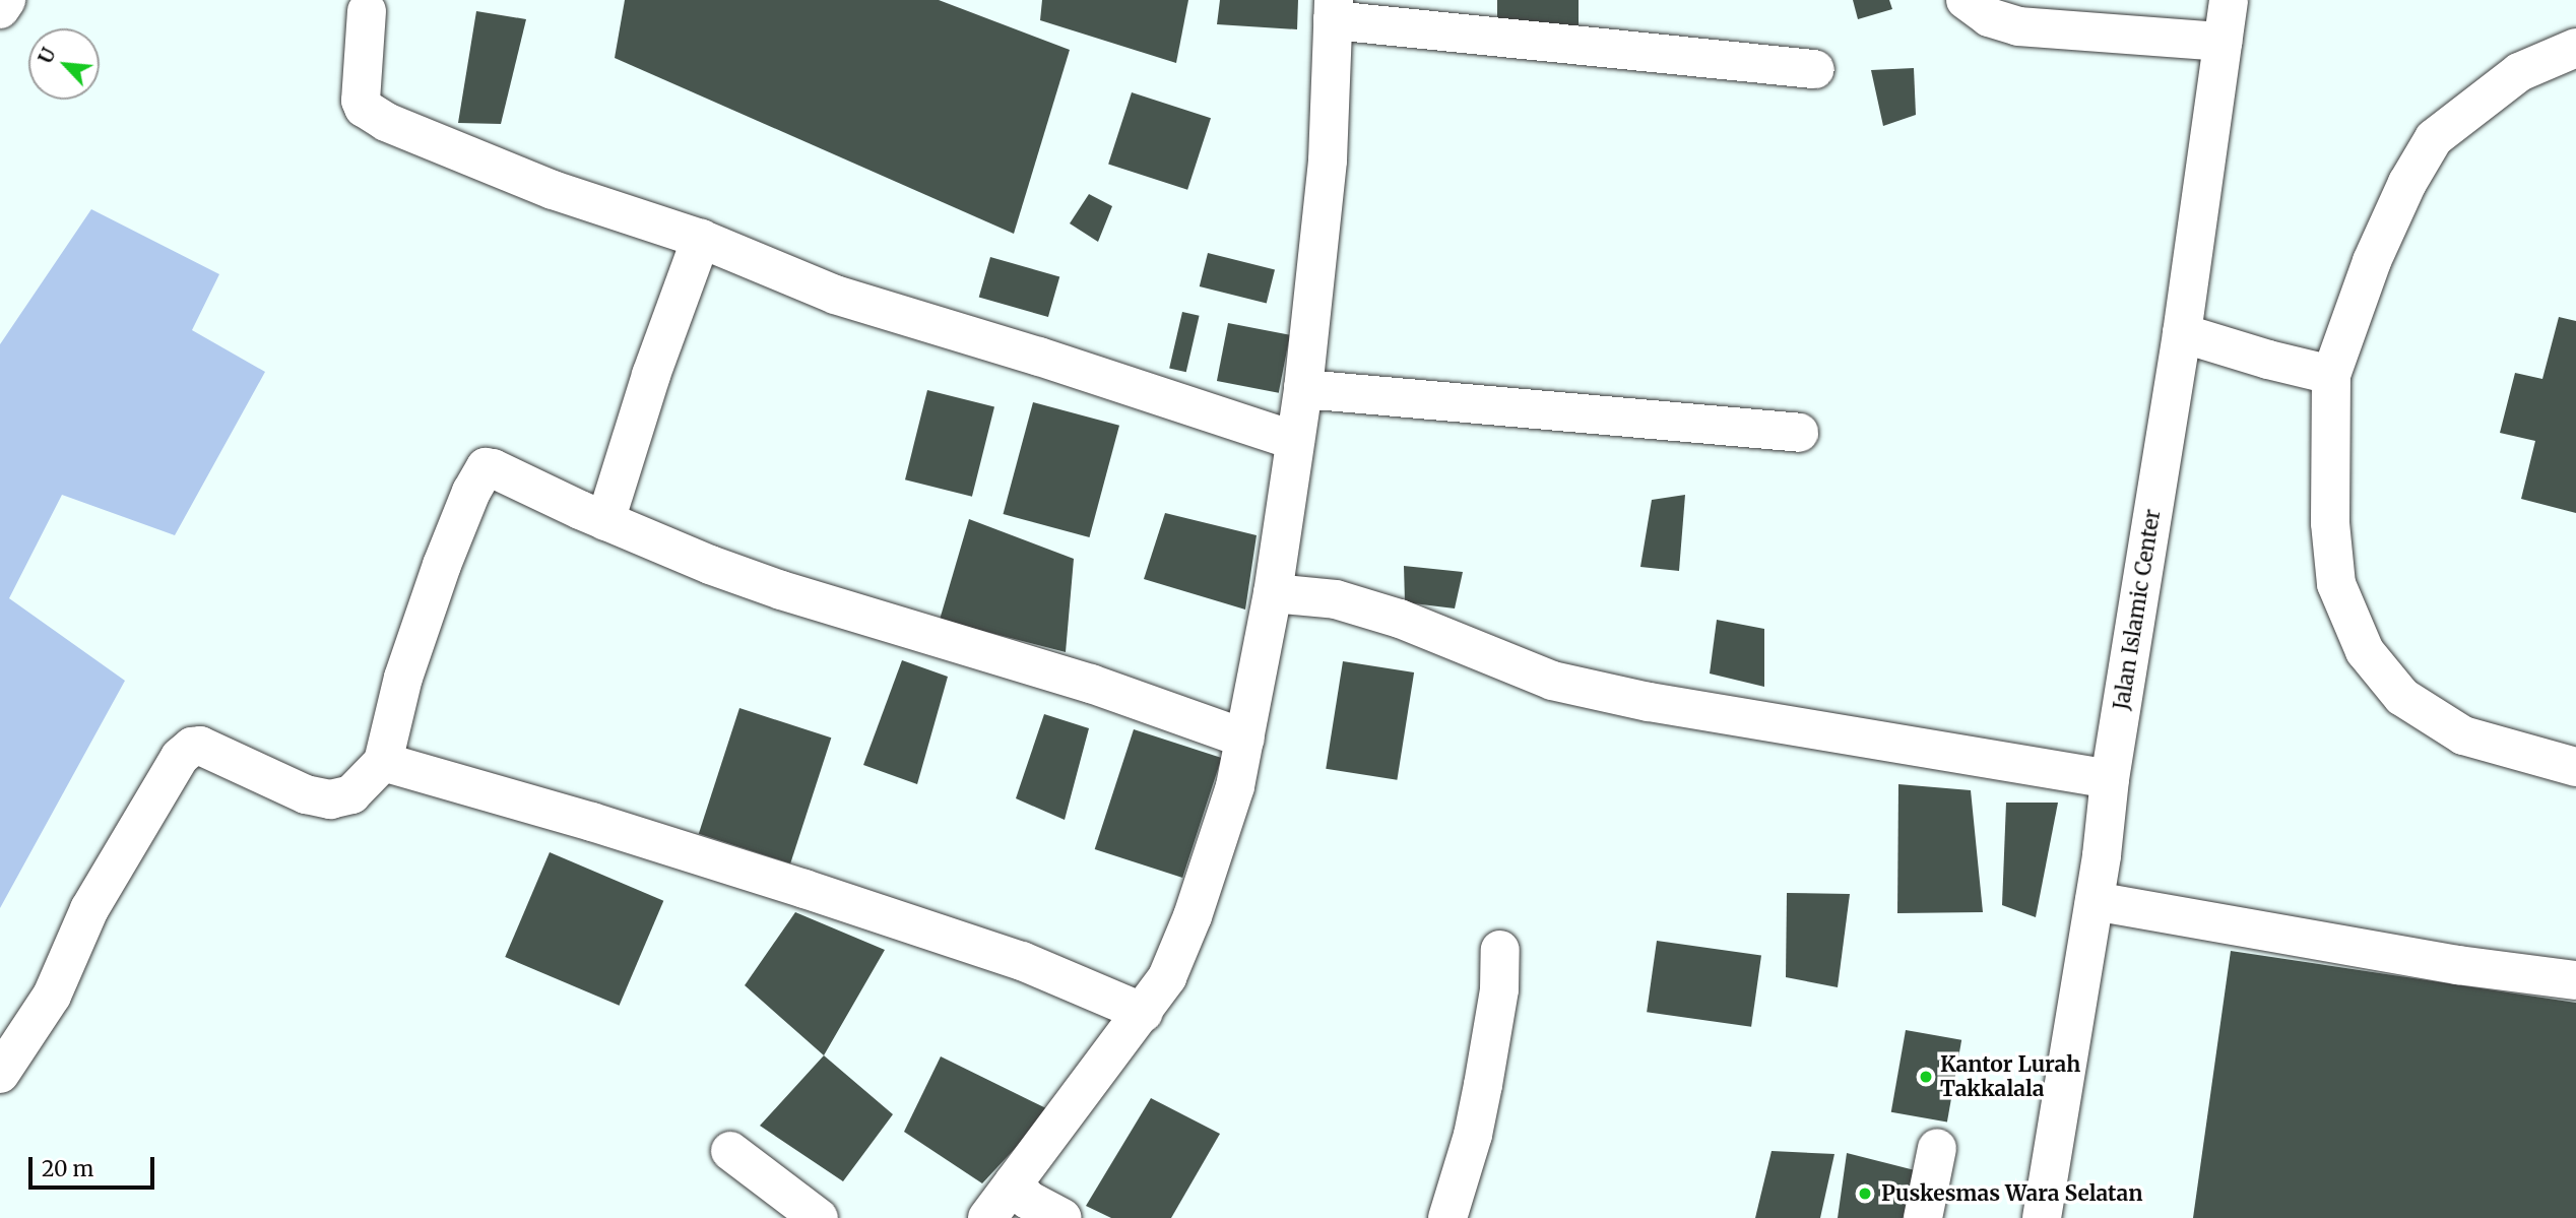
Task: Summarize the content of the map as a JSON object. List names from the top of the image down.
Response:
{
  "streets": {
    "street": ["Jalan Islamic Center"]
  },
  "places": ["Kantor Lurah Takkalala", "Puskesmas Wara Selatan"],
  "scale_bar": "20 m",
  "north": "top left"
}
